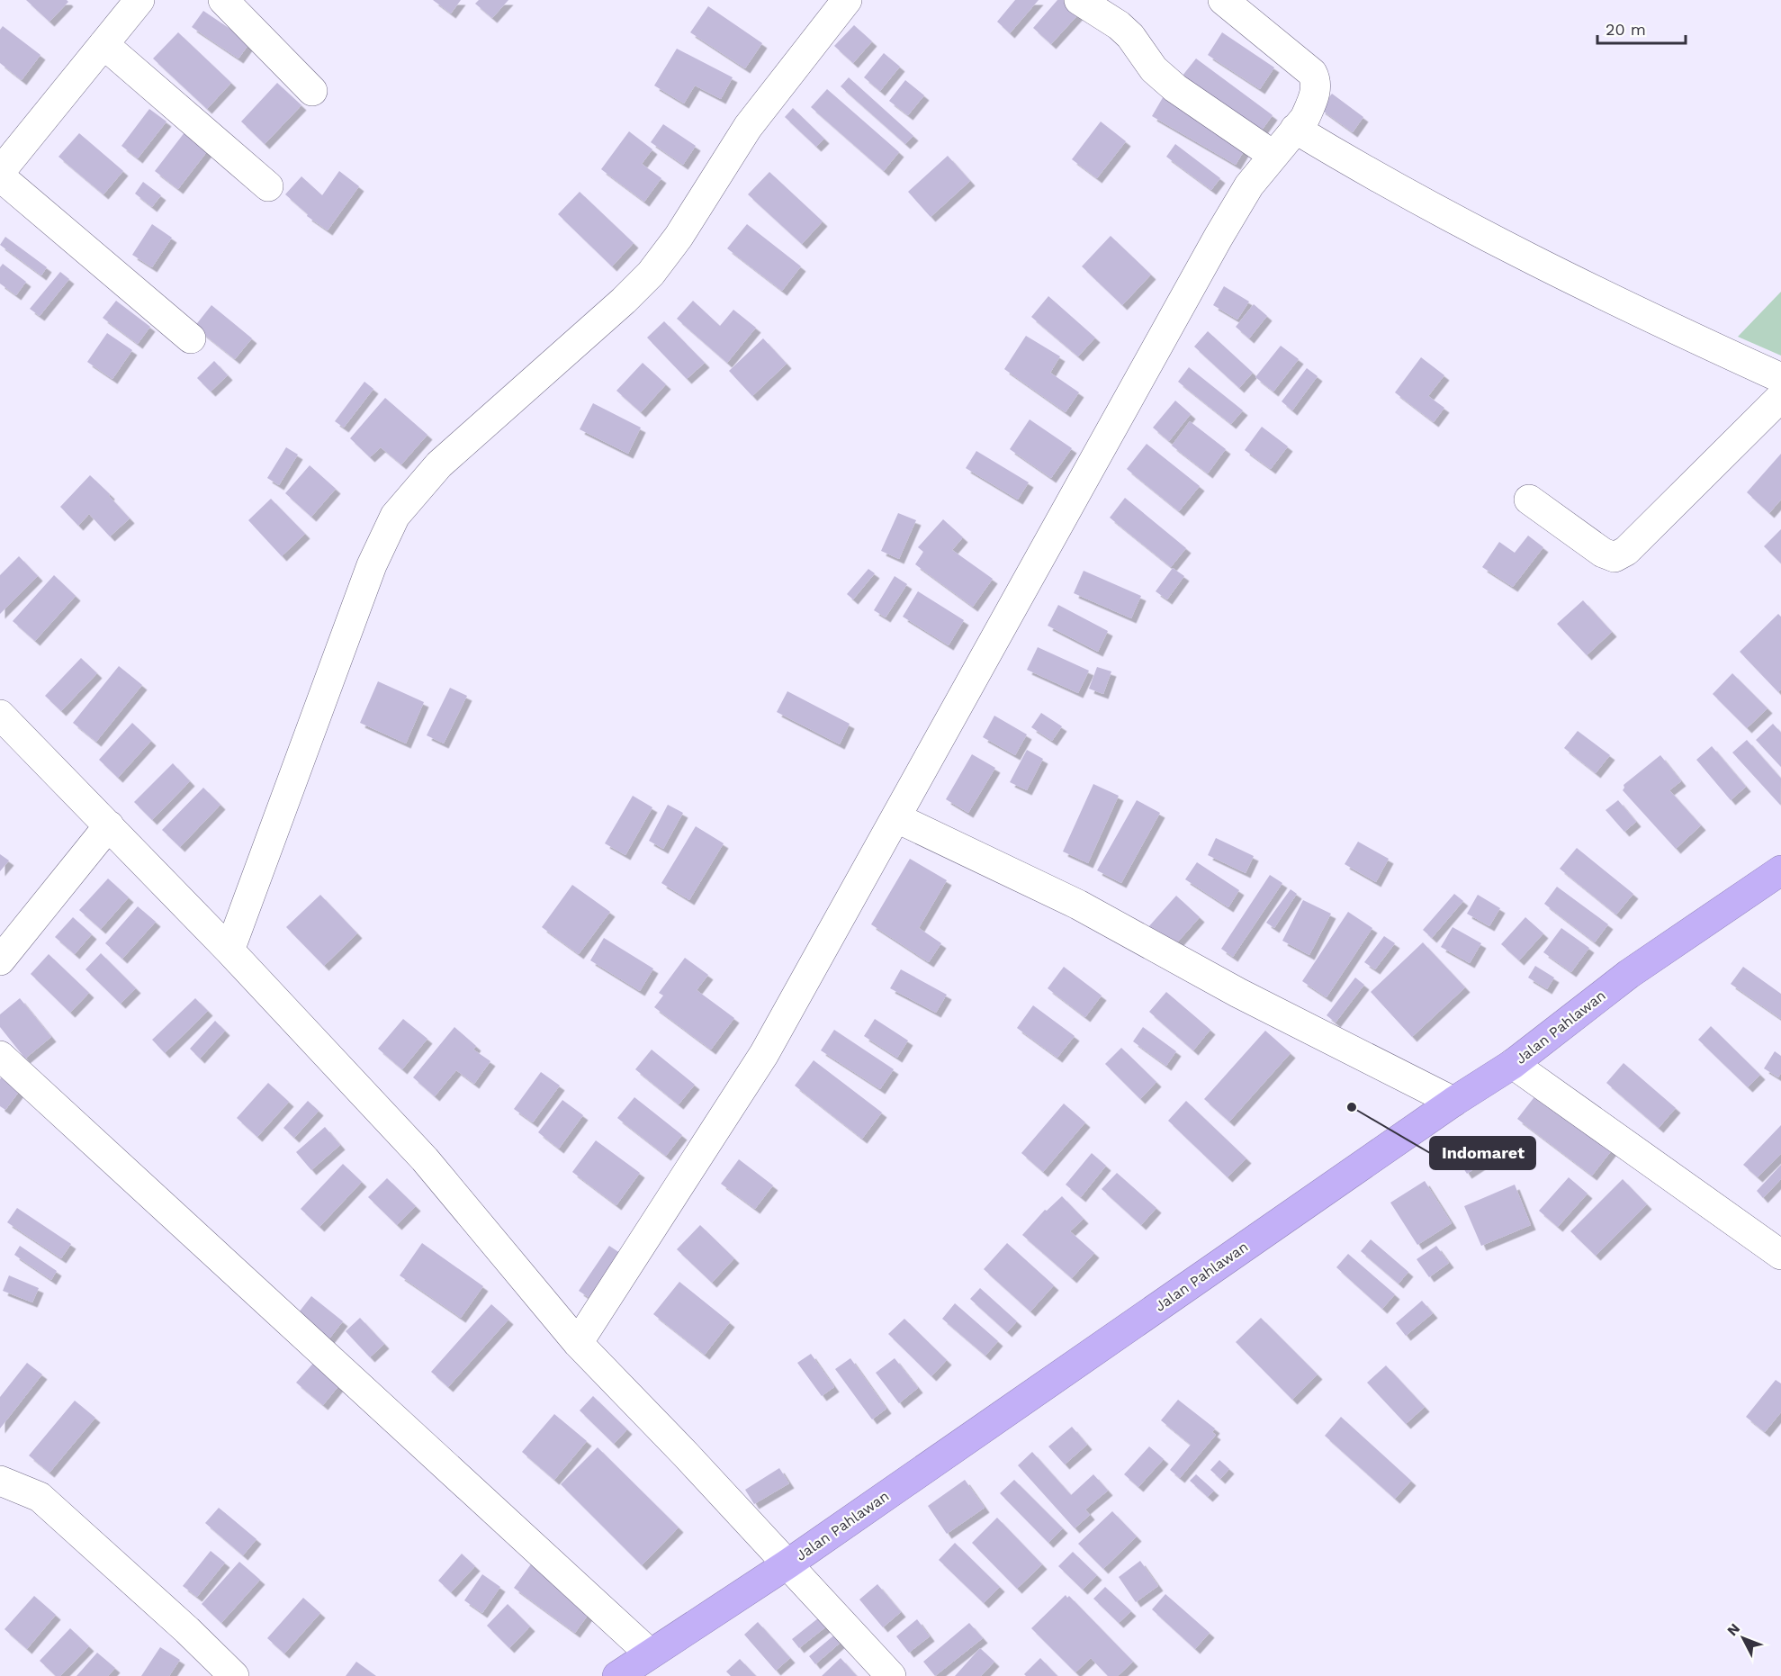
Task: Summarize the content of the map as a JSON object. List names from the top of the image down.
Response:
{
  "streets": {
    "highway": ["Jalan Pahlawan"]
  },
  "places": ["Indomaret"],
  "scale_bar": "20 m",
  "north": "top left"
}
